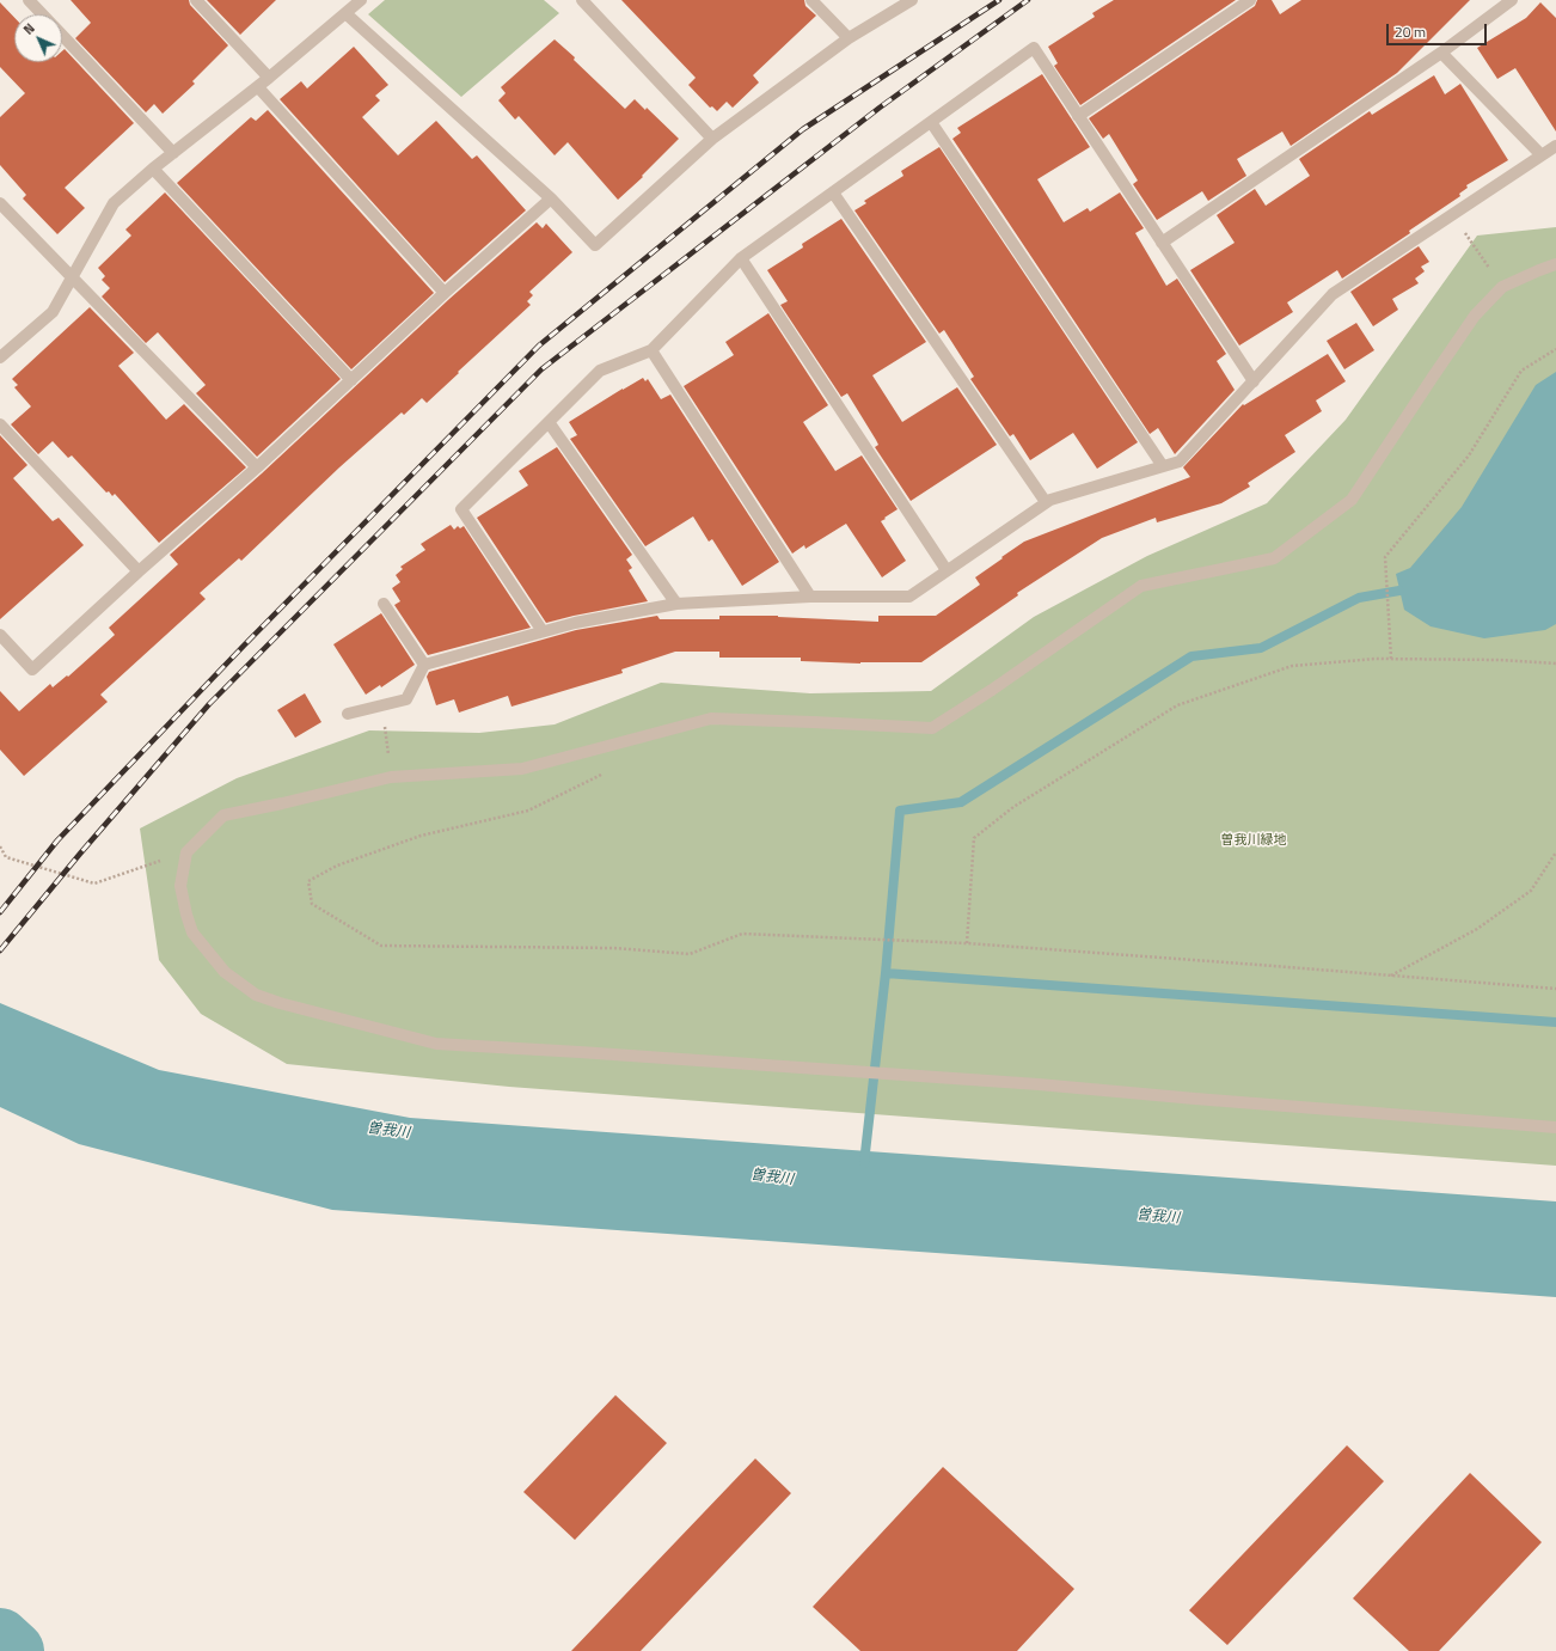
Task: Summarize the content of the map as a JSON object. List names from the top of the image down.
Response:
{
  "water": ["曽我川"],
  "parks": ["曽我川緑地"],
  "scale_bar": "20 m",
  "north": "top left"
}
